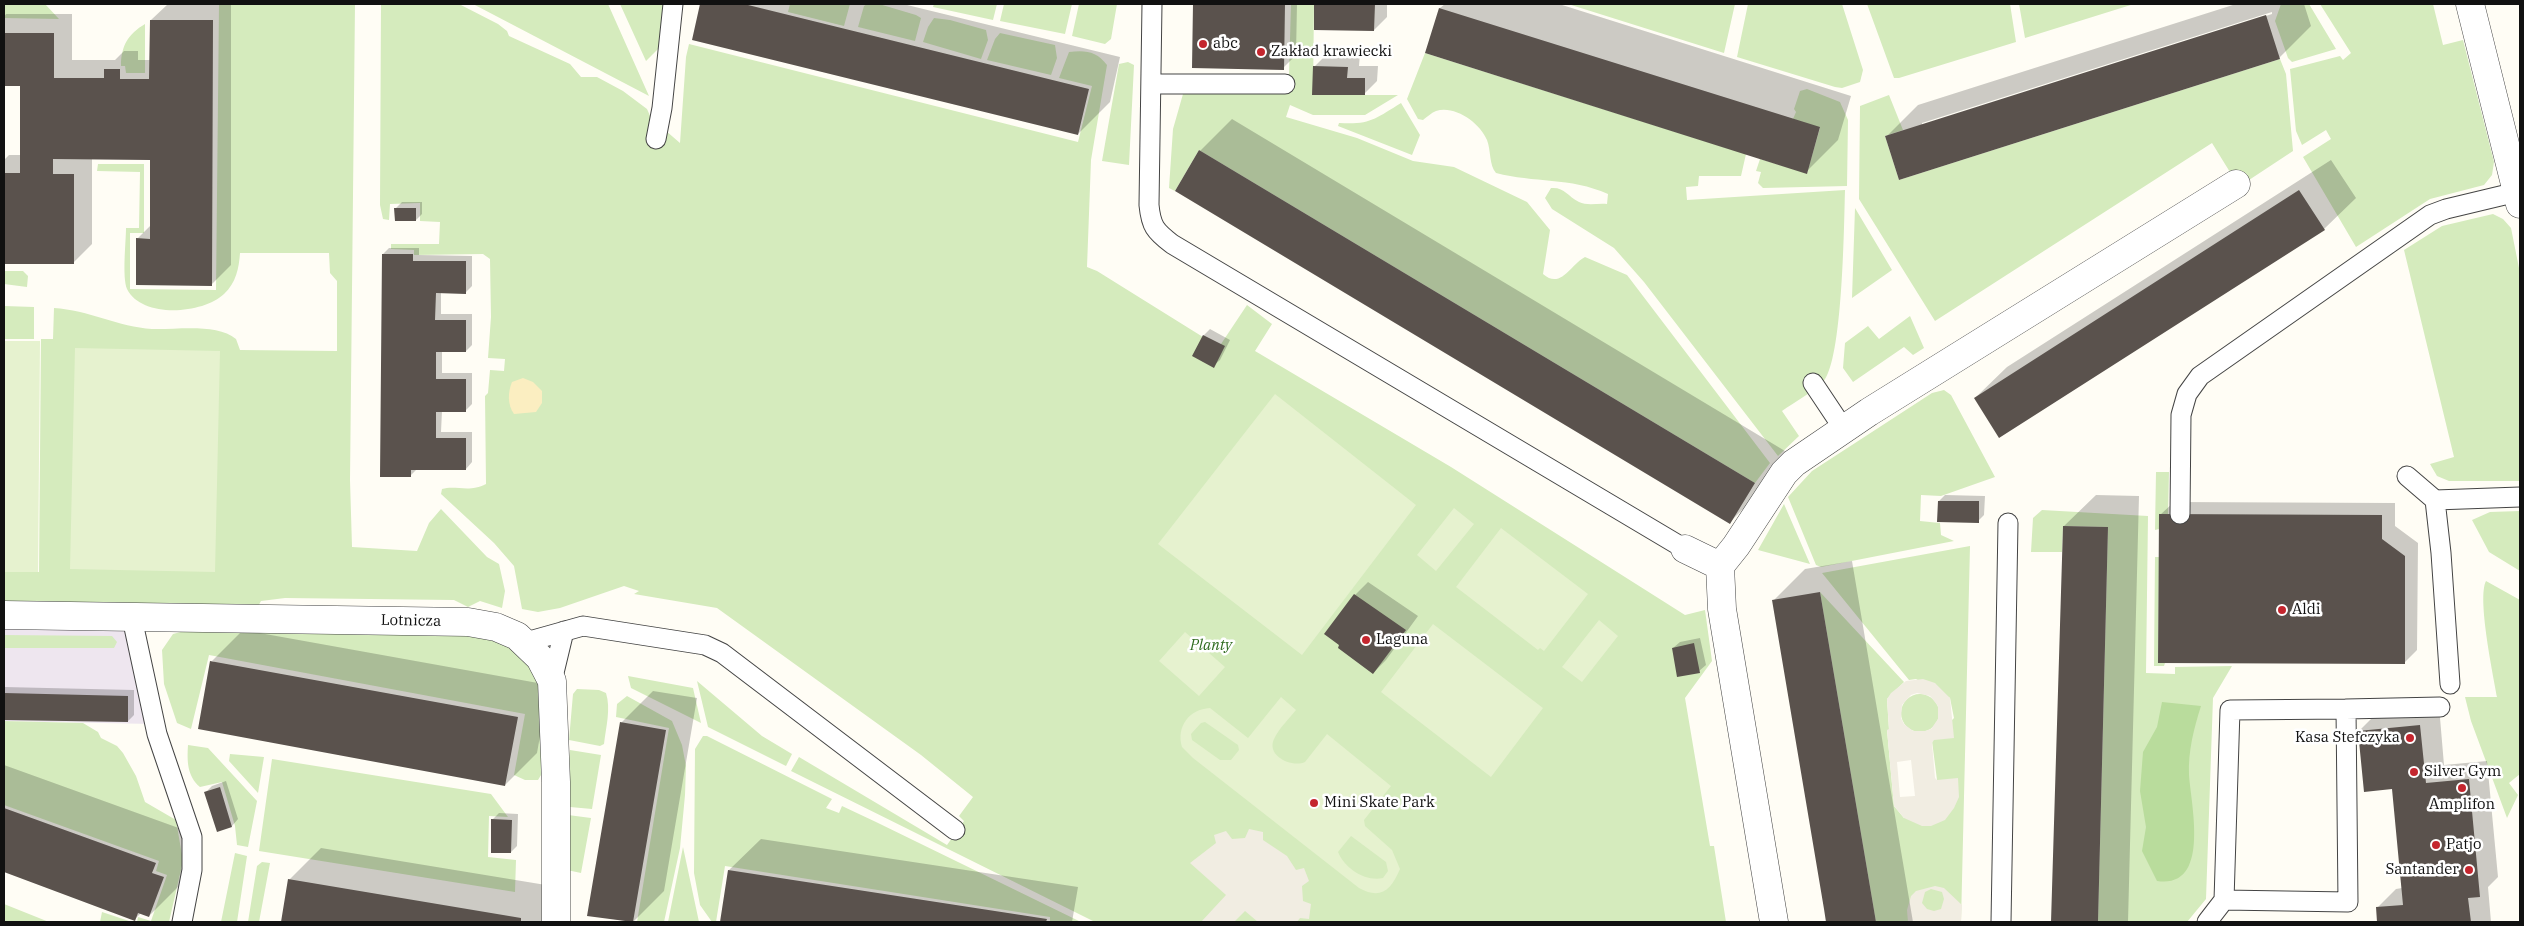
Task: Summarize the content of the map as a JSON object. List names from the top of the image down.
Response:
{
  "streets": {
    "street": ["Lotnicza"]
  },
  "parks": ["Planty"],
  "places": [
    "abc",
    "Zakład krawiecki",
    "Aldi",
    "Laguna",
    "Kasa Stefczyka",
    "Silver Gym",
    "Amplifon",
    "Mini Skate Park",
    "Patjo",
    "Santander"
  ]
}
